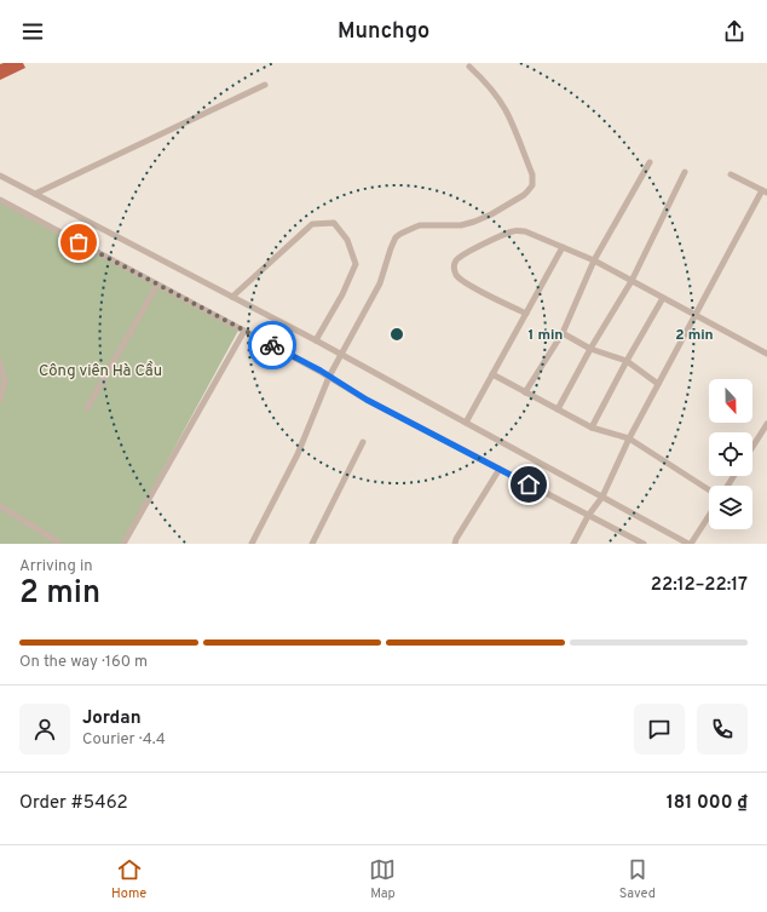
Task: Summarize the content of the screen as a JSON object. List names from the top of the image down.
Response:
{
  "parks": ["Công viên Hà Cầu"],
  "north": "bottom",
  "page": {
    "header": "Munchgo",
    "heading": ["2 min", "Arriving in", "22:12–22:17"],
    "panel": [
      "Jordan",
      "Courier · 4.4",
      "Order #5462",
      "181 000 ₫"
    ],
    "bar": "On the way · 160 m",
    "tabs": ["Home", "Map", "Saved"]
  },
  "rings": ["1 min", "2 min"]
}
